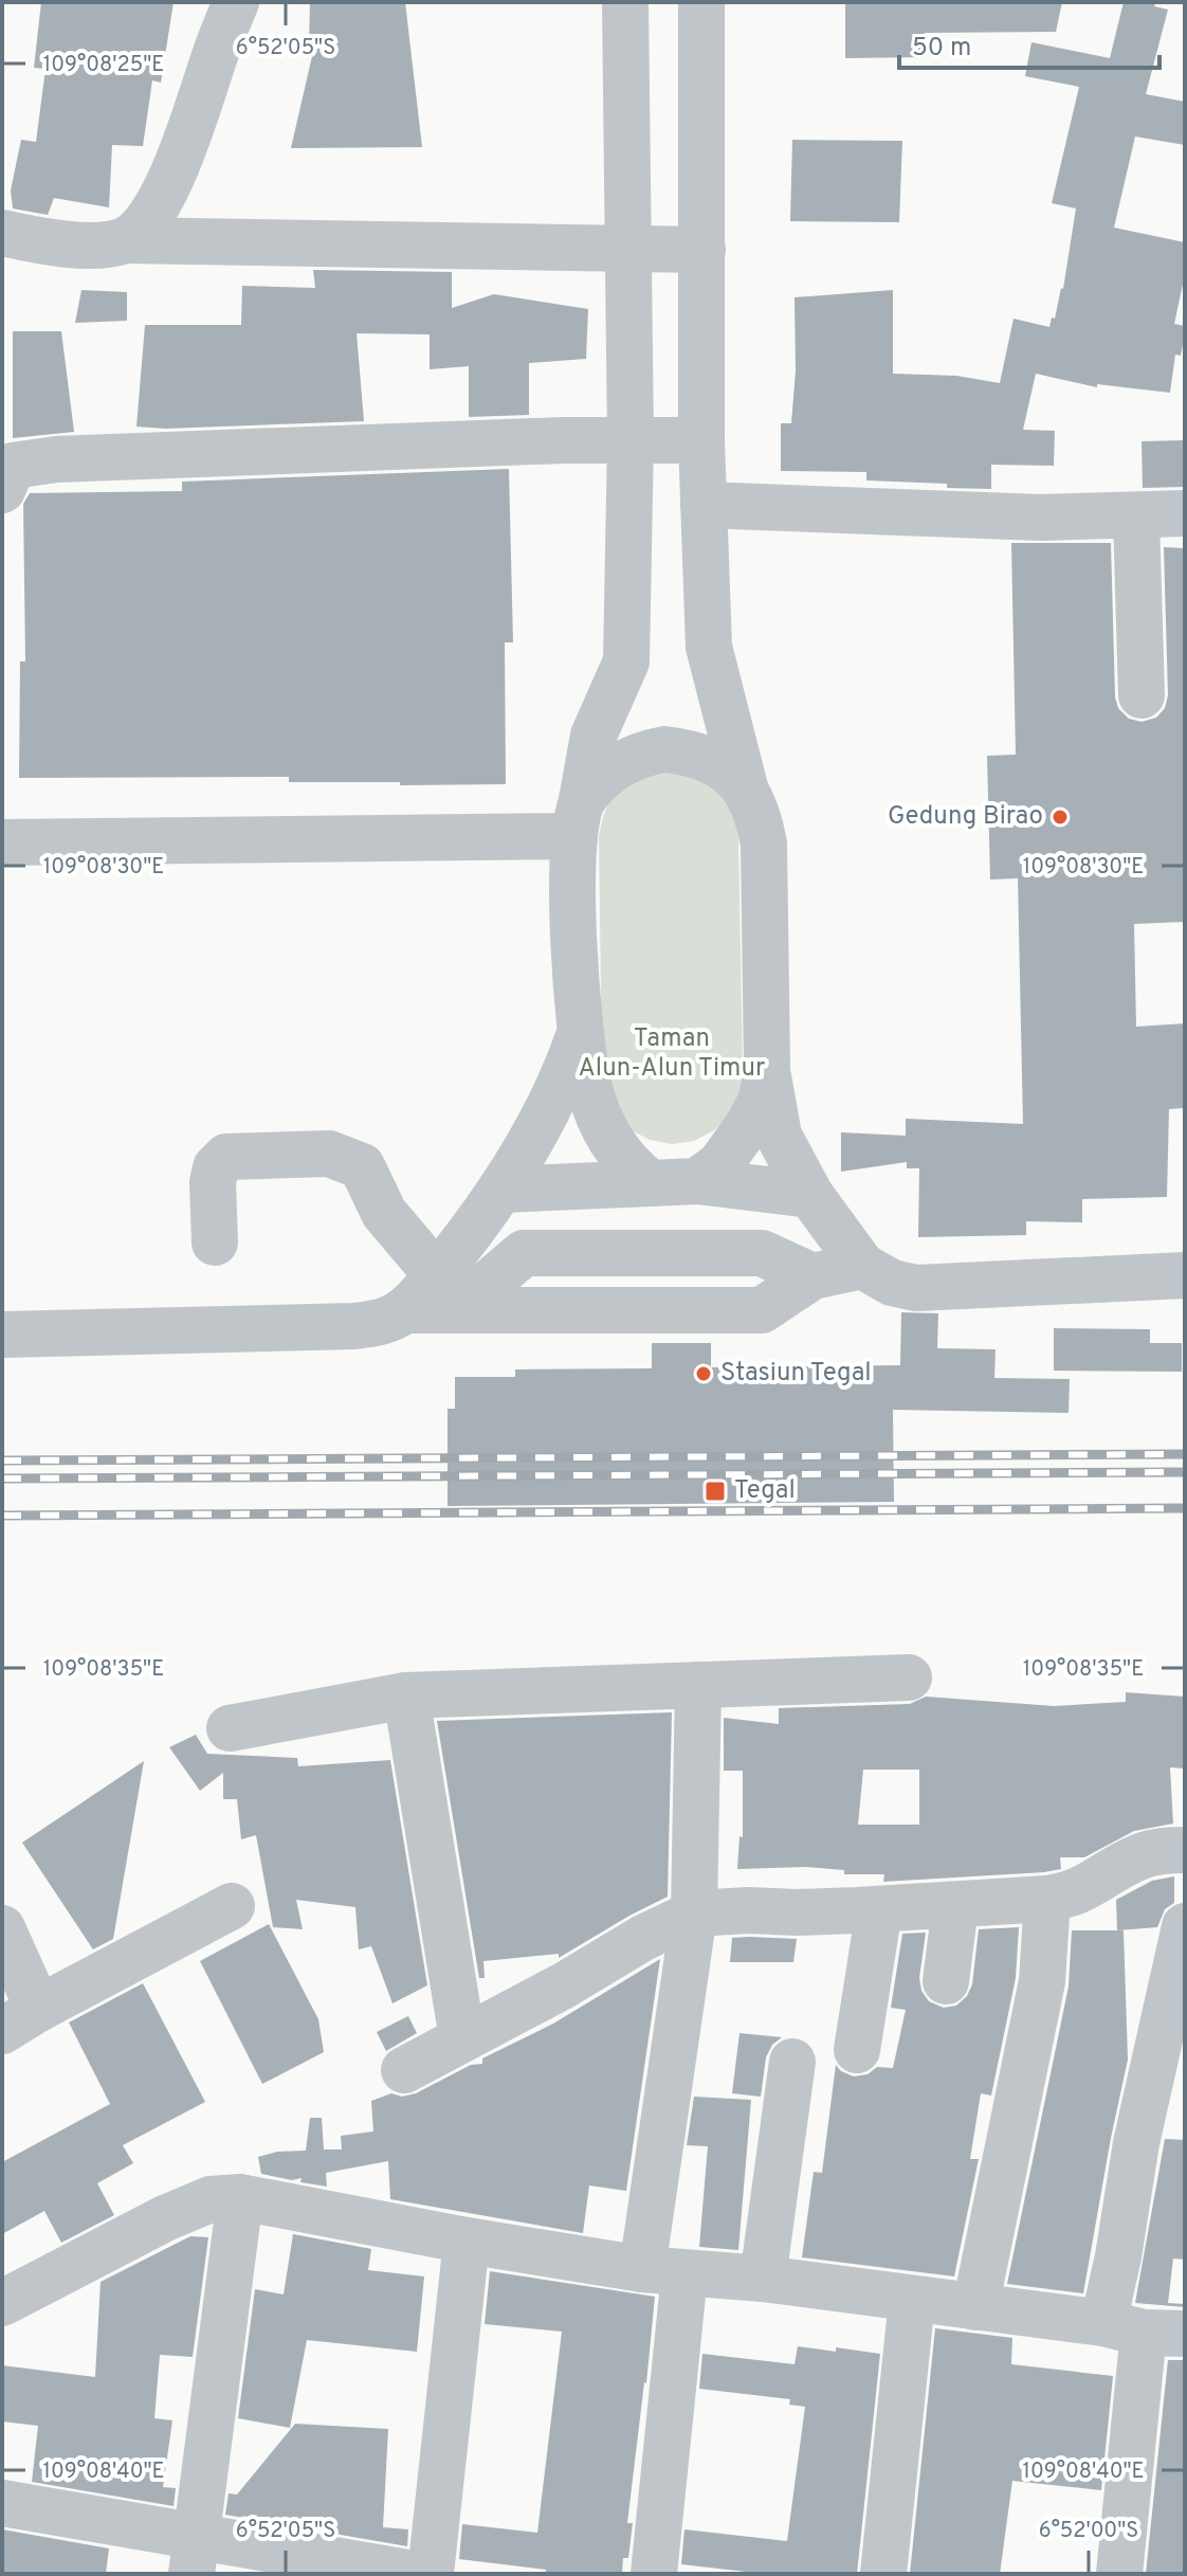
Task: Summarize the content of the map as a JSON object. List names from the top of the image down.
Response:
{
  "parks": ["Taman Alun-Alun Timur"],
  "places": {
    "other": ["Gedung Birao", "Stasiun Tegal"],
    "transit": ["Tegal"]
  },
  "scale_bar": "50 m",
  "coordinates": [
    "6°52'05\"S",
    "109°08'25\"E",
    "109°08'30\"E",
    "109°08'35\"E",
    "109°08'40\"E",
    "6°52'00\"S"
  ]
}
